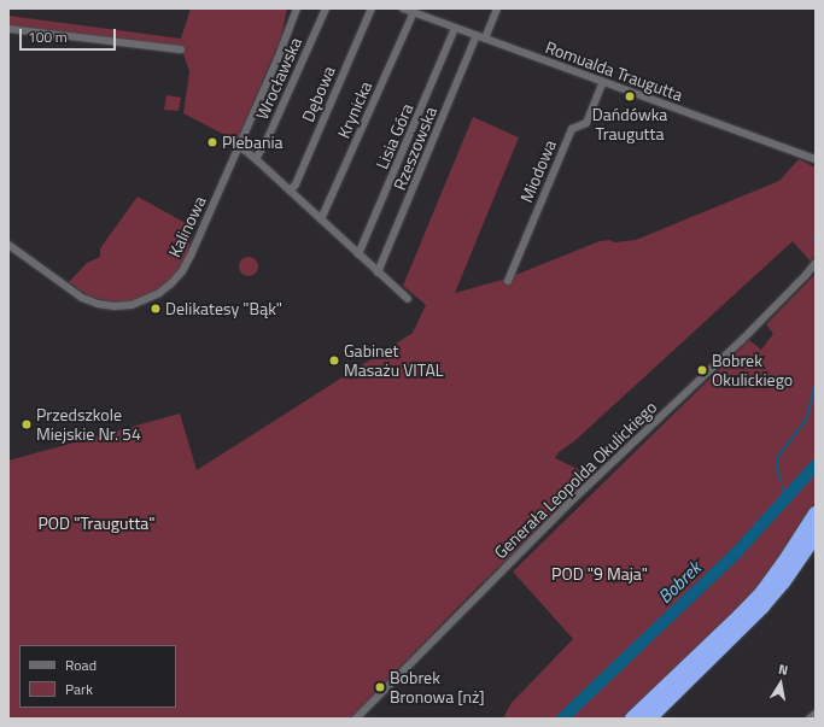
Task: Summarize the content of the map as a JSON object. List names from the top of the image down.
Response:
{
  "streets": {
    "street": [
      "Romualda Traugutta",
      "Wrocławska",
      "Dębowa",
      "Krynicka",
      "Lisia Góra",
      "Rzeszowska",
      "Miodowa",
      "Kalinowa",
      "Generała Leopolda Okulickiego"
    ]
  },
  "crossings": [
    ["Romualda Traugutta", "Krynicka"],
    ["Romualda Traugutta", "Lisia Góra"],
    ["Romualda Traugutta", "Rzeszowska"],
    ["Romualda Traugutta", "Miodowa"]
  ],
  "water": ["Bobrek"],
  "parks": ["POD \"Traugutta\"", "POD \"9 Maja\""],
  "places": [
    "Dańdówka Traugutta",
    "Plebania",
    "Delikatesy \"Bąk\"",
    "Gabinet Masażu VITAL",
    "Bobrek Okulickiego",
    "Przedszkole Miejskie Nr. 54",
    "Bobrek Bronowa [nż]"
  ],
  "legend": ["Road", "Park"],
  "scale_bar": "100 m",
  "north": "top"
}
